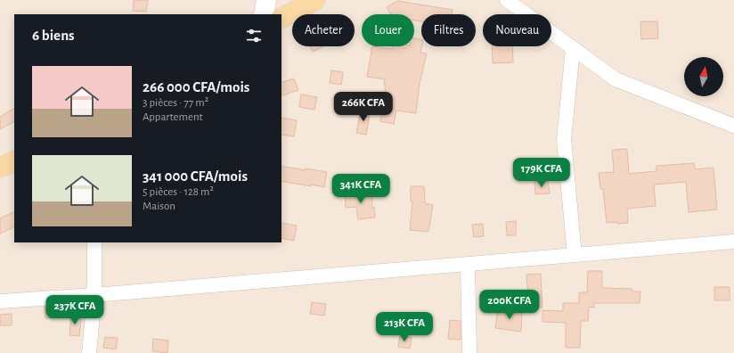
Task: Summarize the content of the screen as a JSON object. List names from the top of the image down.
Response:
{
  "north": "top",
  "page": {
    "chip": [
      "Acheter",
      "Louer",
      "Filtres",
      "Nouveau"
    ],
    "heading": "6 biens",
    "list": [
      {
        "name": "266 000 CFA/mois",
        "note": "3 pièces · 77 m² · Appartement"
      },
      {
        "name": "341 000 CFA/mois",
        "note": "5 pièces · 128 m² · Maison"
      }
    ],
    "price": [
      "266K CFA",
      "179K CFA",
      "341K CFA",
      "200K CFA",
      "237K CFA",
      "213K CFA"
    ]
  }
}
